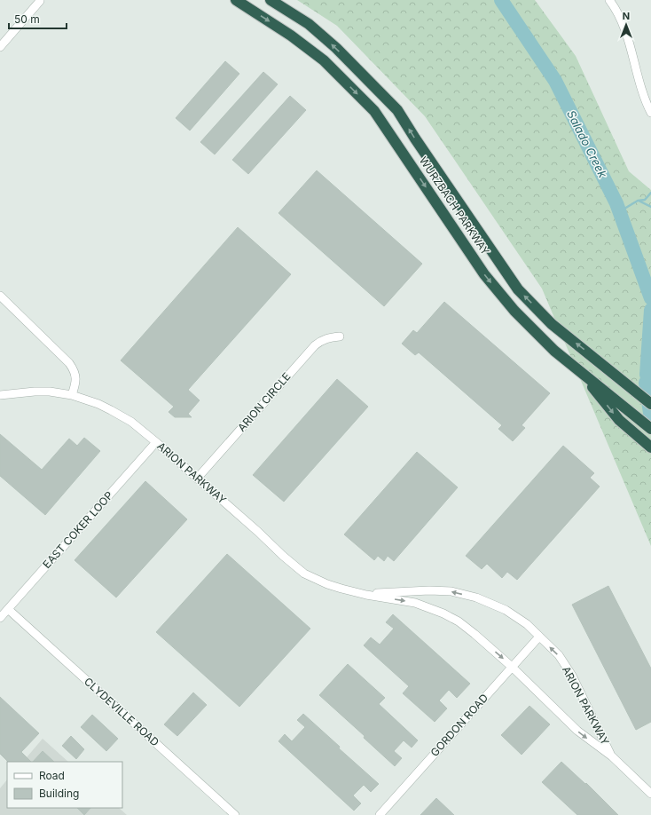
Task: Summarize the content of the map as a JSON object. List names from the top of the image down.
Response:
{
  "streets": {
    "highway": ["WURZBACH PARKWAY"],
    "street": [
      "ARION CIRCLE",
      "ARION PARKWAY",
      "EAST COKER LOOP",
      "CLYDEVILLE ROAD",
      "GORDON ROAD"
    ]
  },
  "crossings": [
    ["ARION CIRCLE", "ARION PARKWAY"],
    ["ARION PARKWAY", "EAST COKER LOOP"],
    ["ARION PARKWAY", "GORDON ROAD"],
    ["EAST COKER LOOP", "CLYDEVILLE ROAD"]
  ],
  "water": ["Salado Creek"],
  "legend": ["Road", "Building"],
  "scale_bar": "50 m",
  "north": "top"
}
